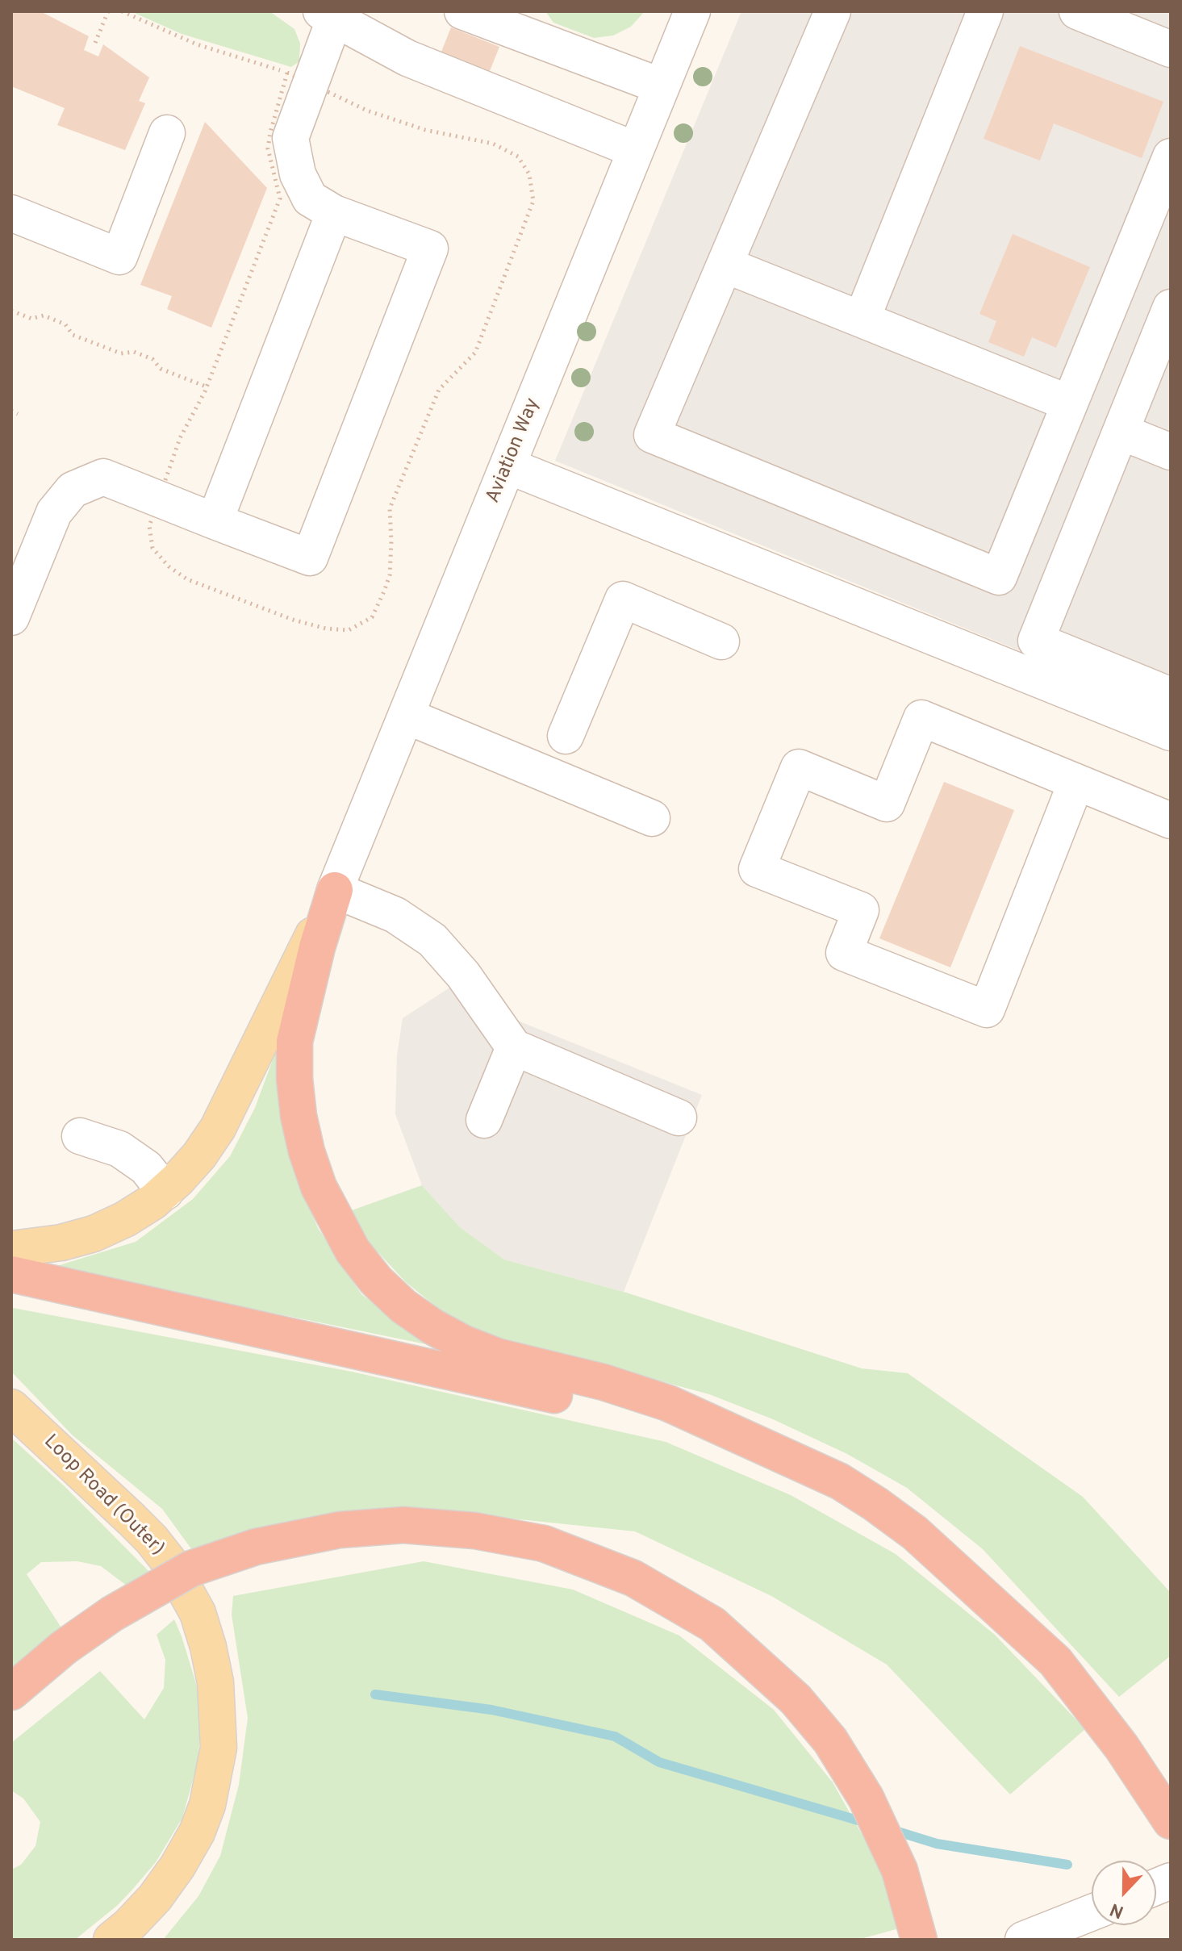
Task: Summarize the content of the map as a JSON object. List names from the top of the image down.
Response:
{
  "streets": {
    "main road": ["Loop Road (Outer)"],
    "street": ["Aviation Way"]
  },
  "north": "bottom"
}
